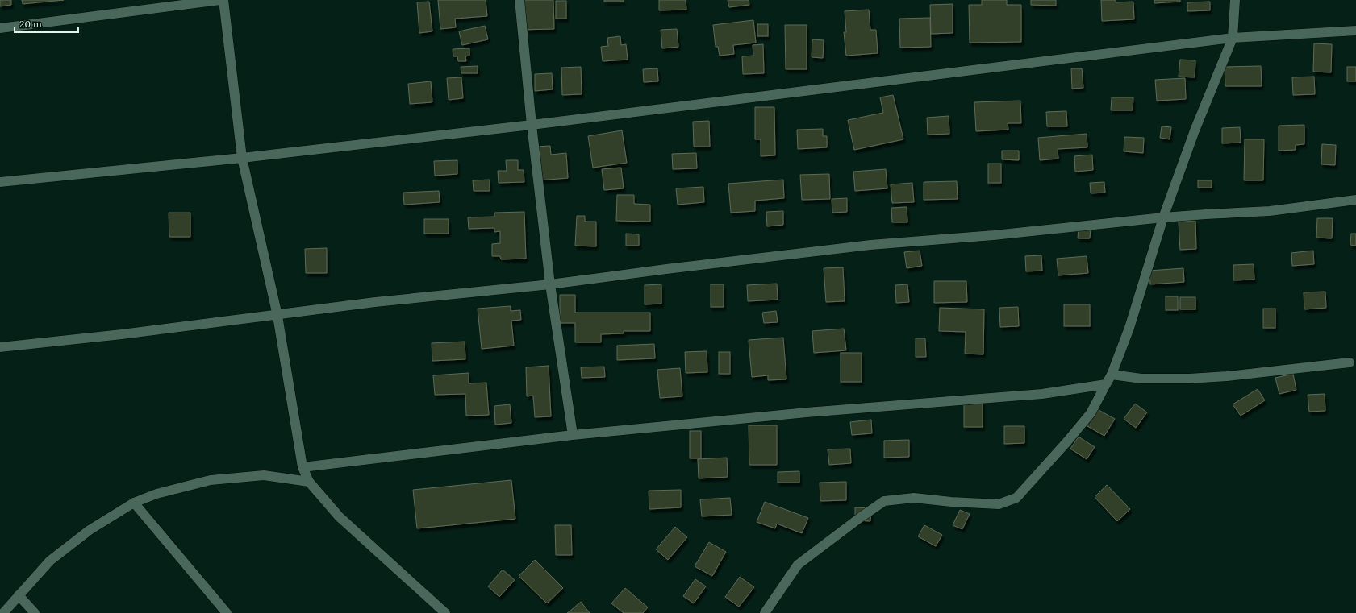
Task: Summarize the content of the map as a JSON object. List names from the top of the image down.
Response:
{
  "scale_bar": "20 m"
}
